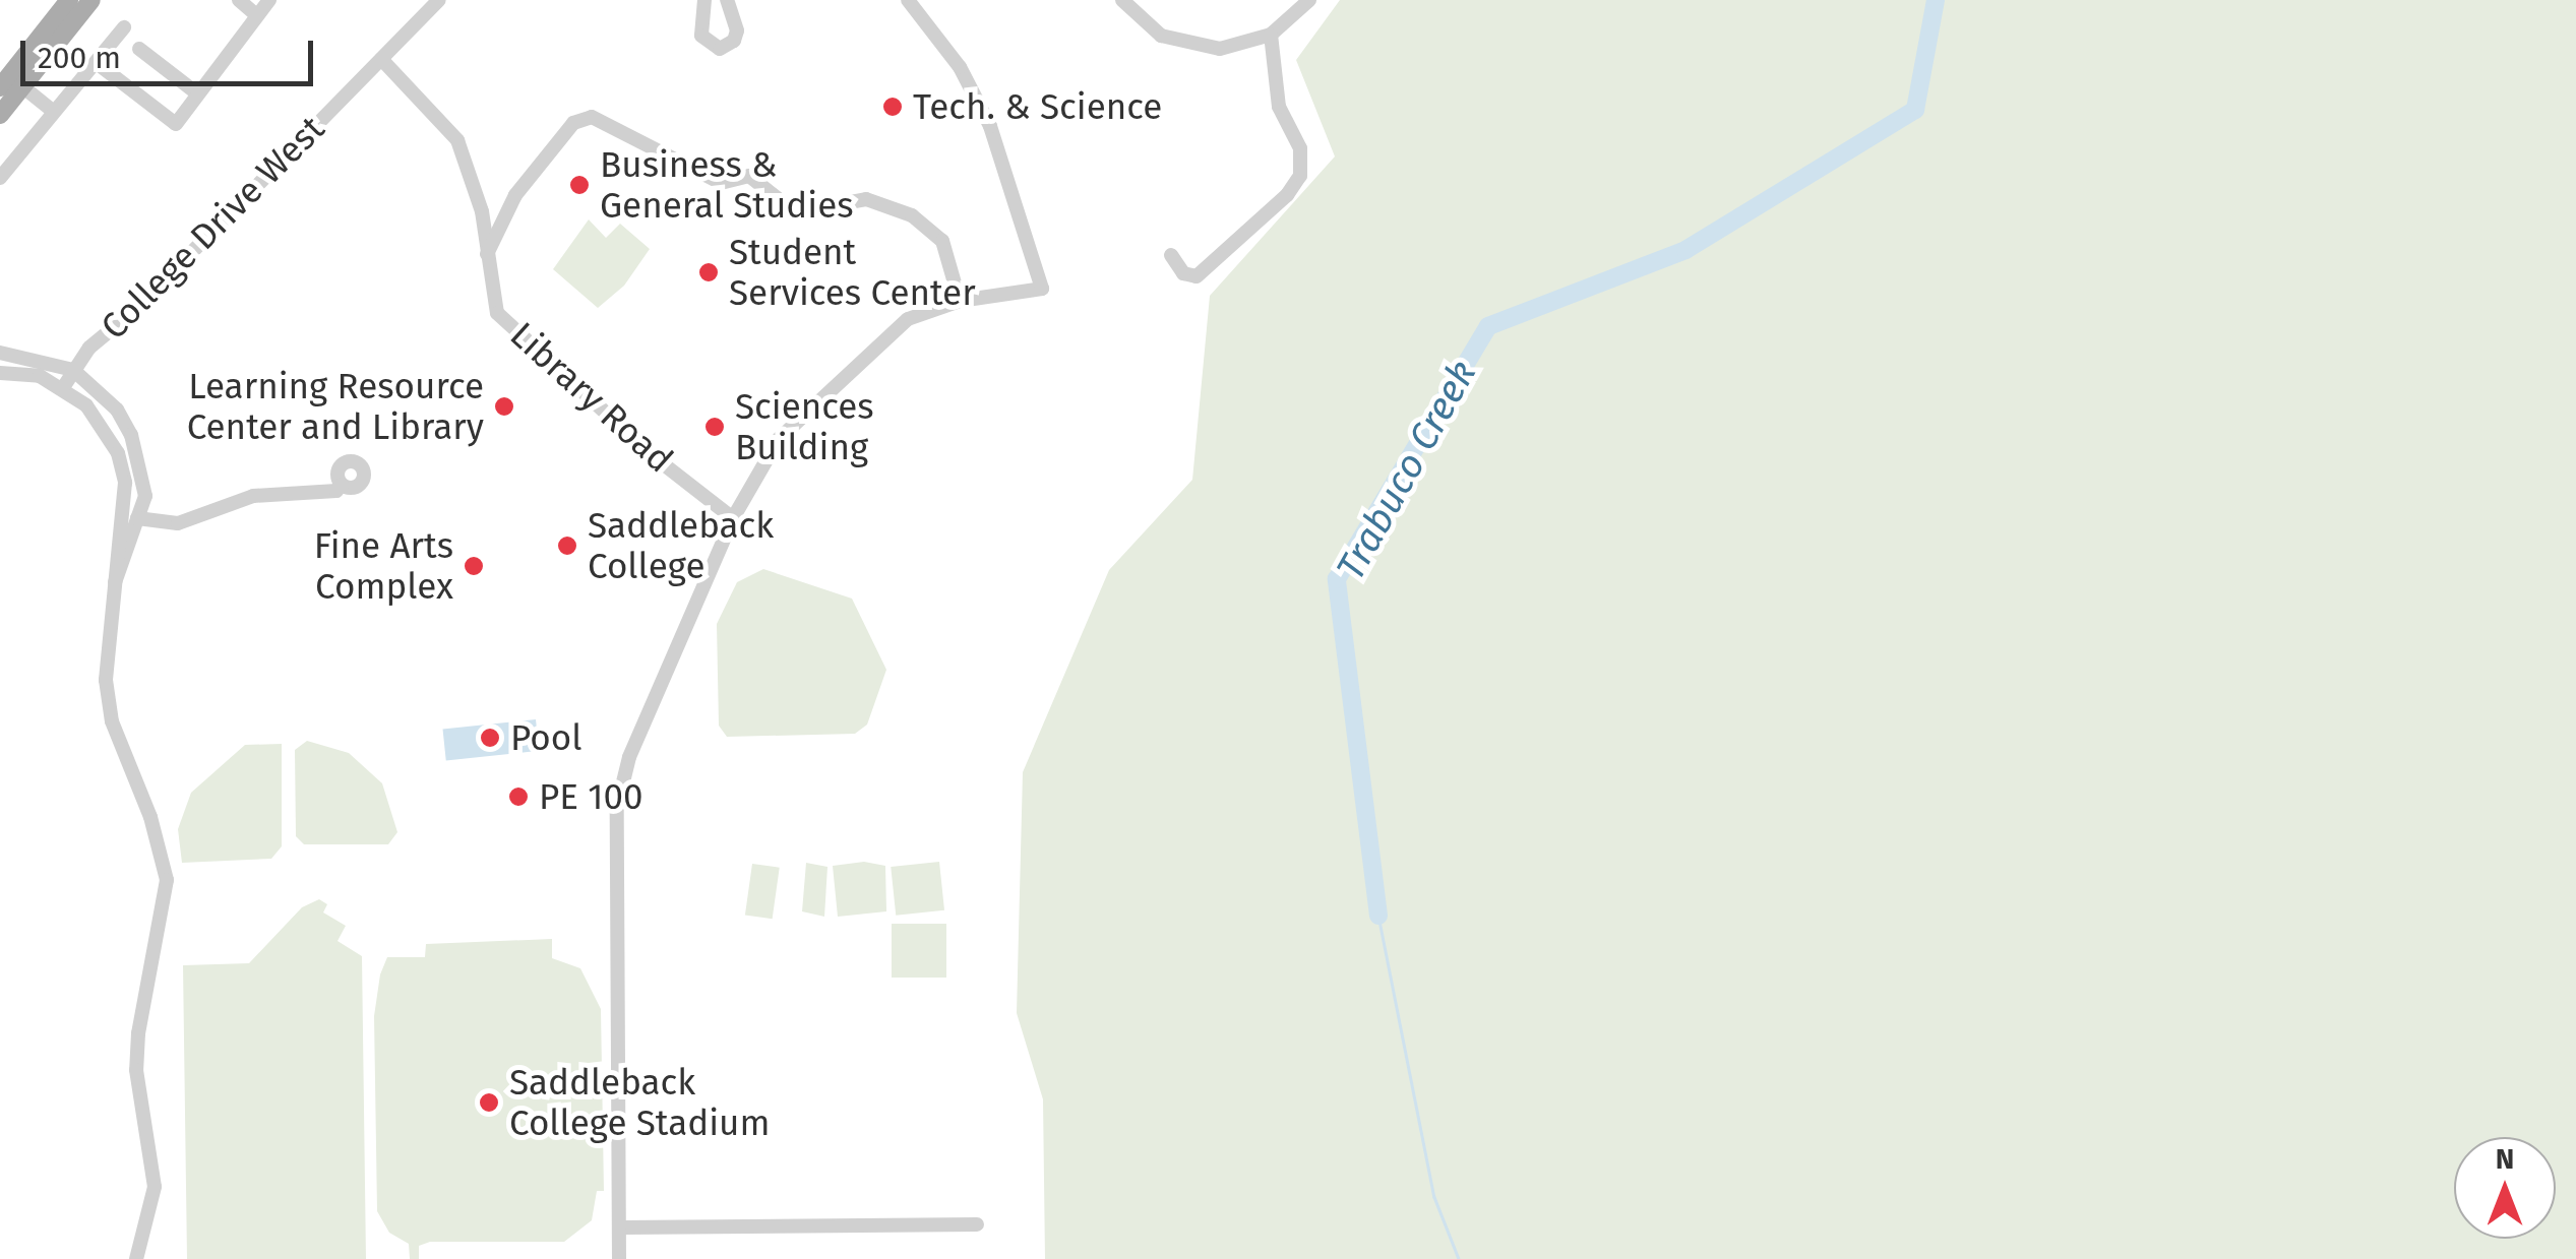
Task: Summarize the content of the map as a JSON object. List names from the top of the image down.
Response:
{
  "streets": {
    "street": ["College Drive West", "Library Road"]
  },
  "crossings": [
    ["College Drive West", "Library Road"]
  ],
  "water": ["Trabuco Creek"],
  "places": [
    "Tech. & Science",
    "Business & General Studies",
    "Student Services Center",
    "Learning Resource Center and Library",
    "Sciences Building",
    "Saddleback College",
    "Fine Arts Complex",
    "Pool",
    "PE 100",
    "Saddleback College Stadium"
  ],
  "scale_bar": "200 m",
  "north": "top"
}
